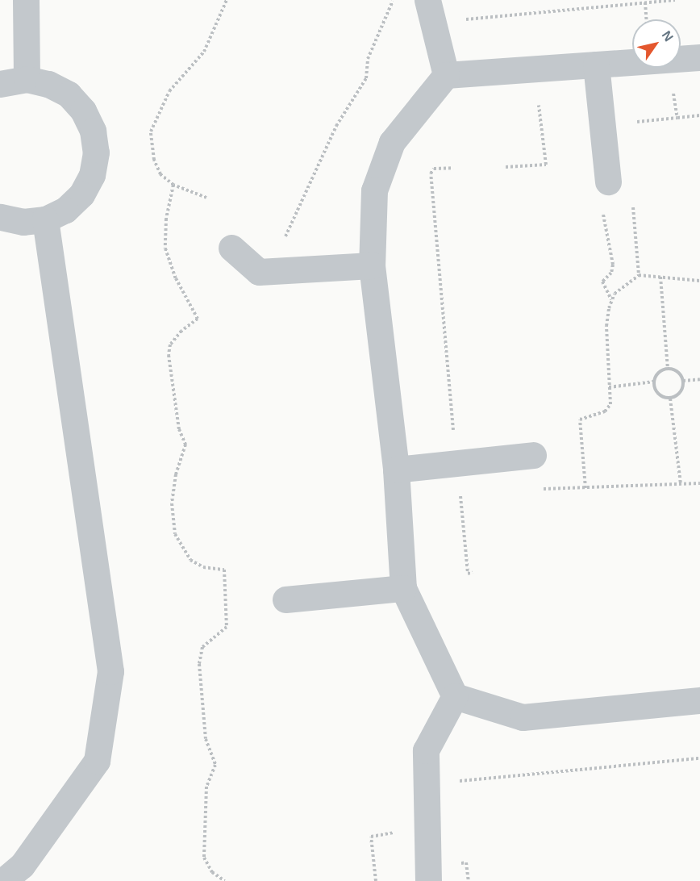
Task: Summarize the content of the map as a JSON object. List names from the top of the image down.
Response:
{
  "north": "top right"
}
